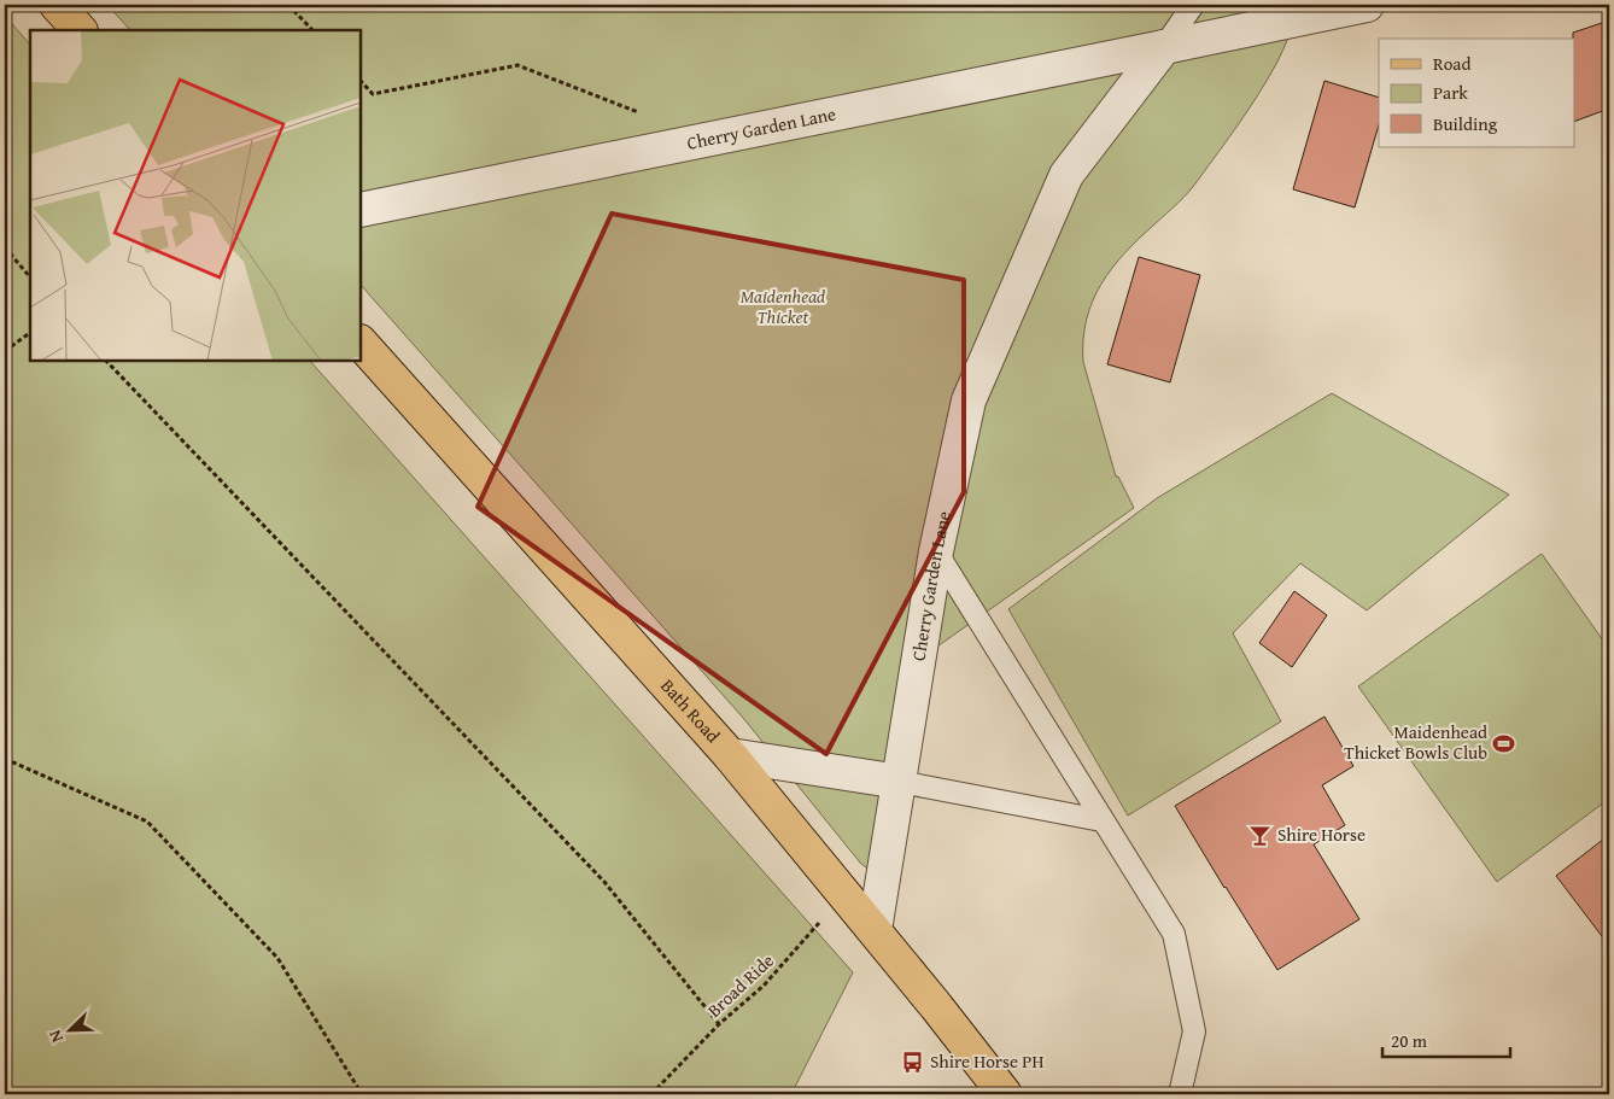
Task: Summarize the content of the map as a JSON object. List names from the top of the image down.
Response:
{
  "streets": {
    "main road": ["Bath Road"],
    "street": ["Cherry Garden Lane"],
    "path": ["Broad Ride"]
  },
  "crossings": [
    ["Cherry Garden Lane", "Bath Road"],
    ["Bath Road", "Broad Ride"]
  ],
  "parks": ["Maidenhead Thicket"],
  "places": {
    "sports": ["Maidenhead Thicket Bowls Club"],
    "bar": ["Shire Horse"],
    "bus stop": ["Shire Horse PH"]
  },
  "legend": ["Road", "Park", "Building"],
  "scale_bar": "20 m",
  "north": "bottom left"
}
